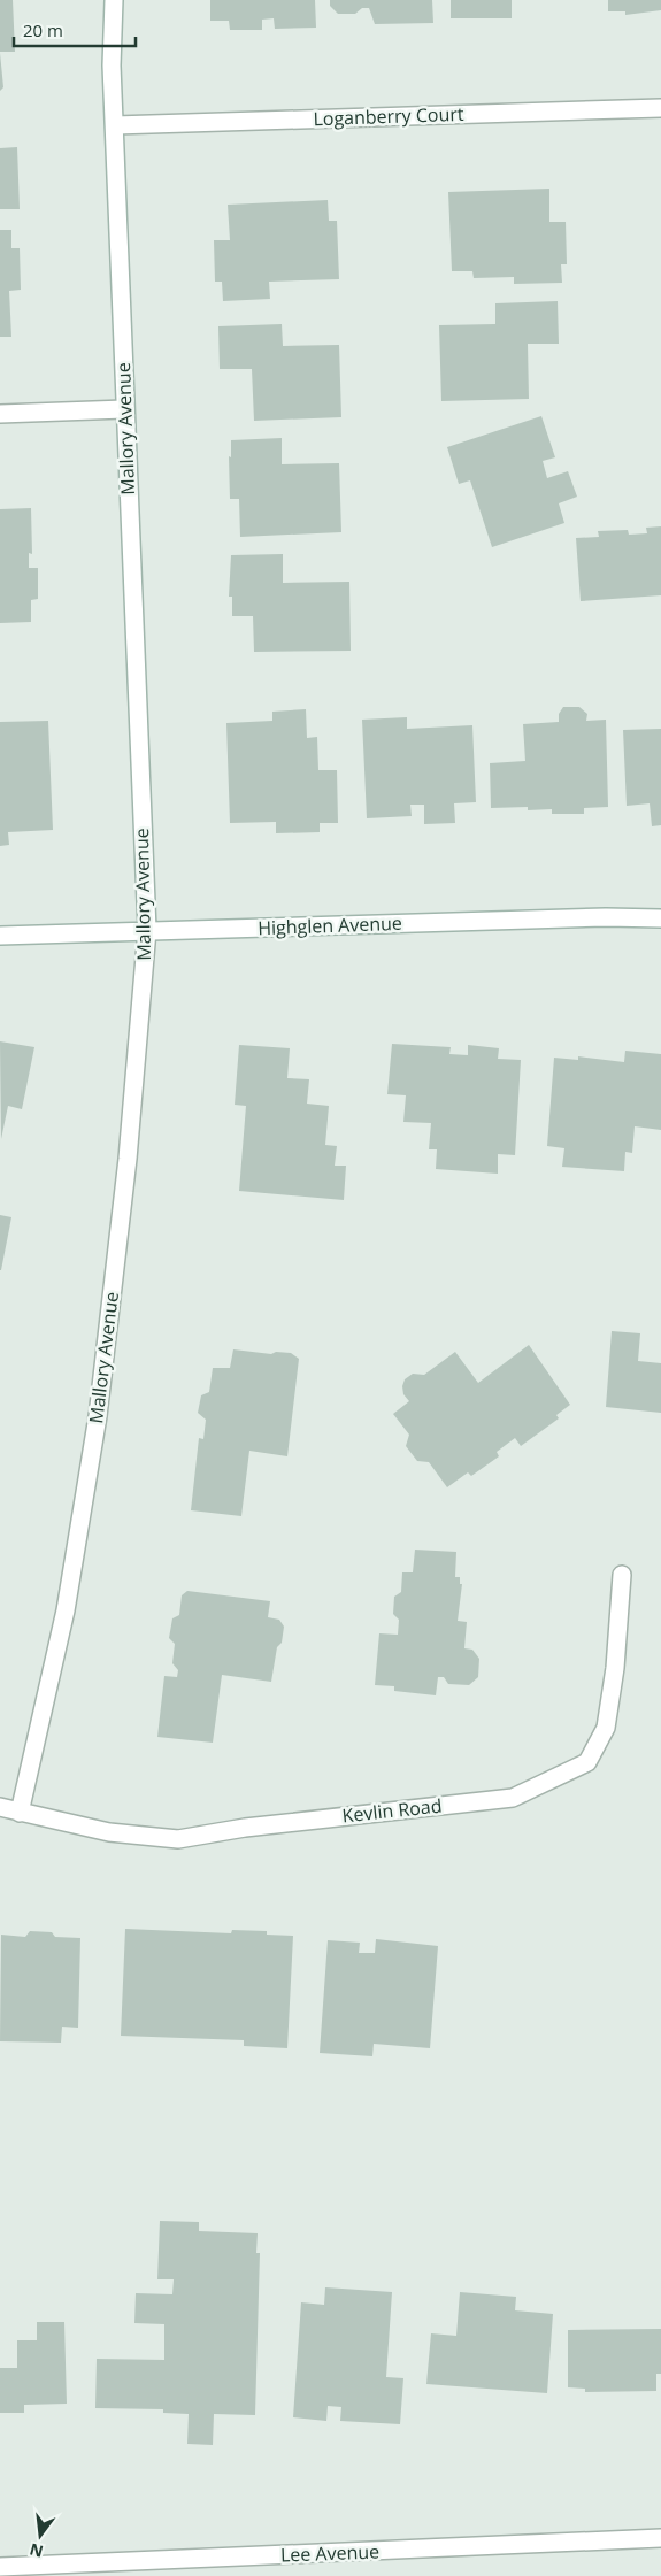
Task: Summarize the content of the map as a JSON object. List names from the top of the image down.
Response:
{
  "streets": {
    "street": [
      "Loganberry Court",
      "Mallory Avenue",
      "Highglen Avenue",
      "Kevlin Road",
      "Lee Avenue"
    ]
  },
  "crossings": [
    ["Loganberry Court", "Mallory Avenue"],
    ["Mallory Avenue", "Highglen Avenue"],
    ["Mallory Avenue", "Kevlin Road"]
  ],
  "scale_bar": "20 m",
  "north": "bottom"
}
